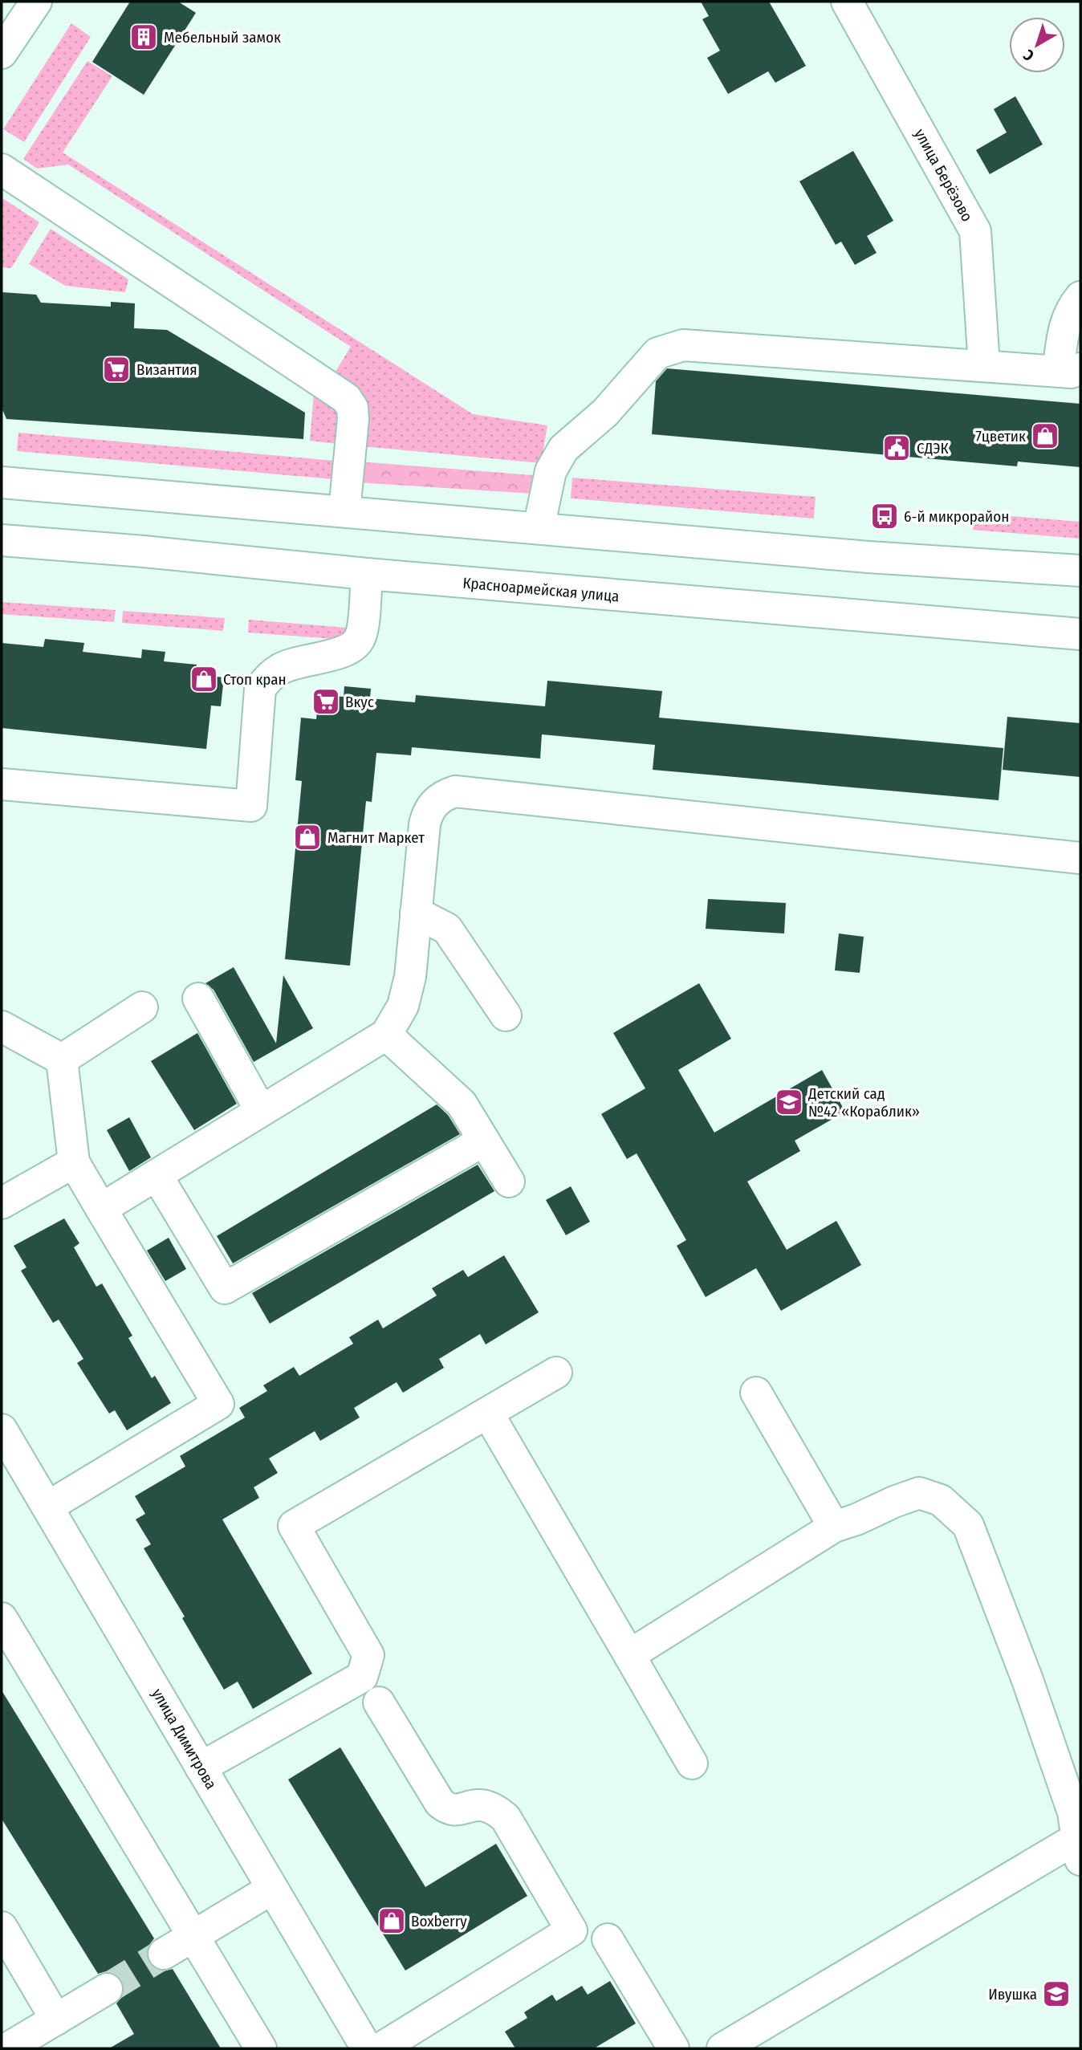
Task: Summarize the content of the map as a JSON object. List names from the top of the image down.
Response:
{
  "streets": {
    "main road": ["улица Берёзово", "Красноармейская улица", "улица Димитрова"]
  },
  "places": {
    "building": ["Мебельный замок"],
    "supermarket": ["Византия", "Вкус"],
    "shop": [
      "7цветик",
      "Стоп кран",
      "Магнит Маркет",
      "Boxberry"
    ],
    "public building": ["СДЭК"],
    "bus stop": ["6-й микрорайон"],
    "school or university": ["Детский сад №42 «Кораблик»", "Ивушка"]
  },
  "north": "bottom left"
}
